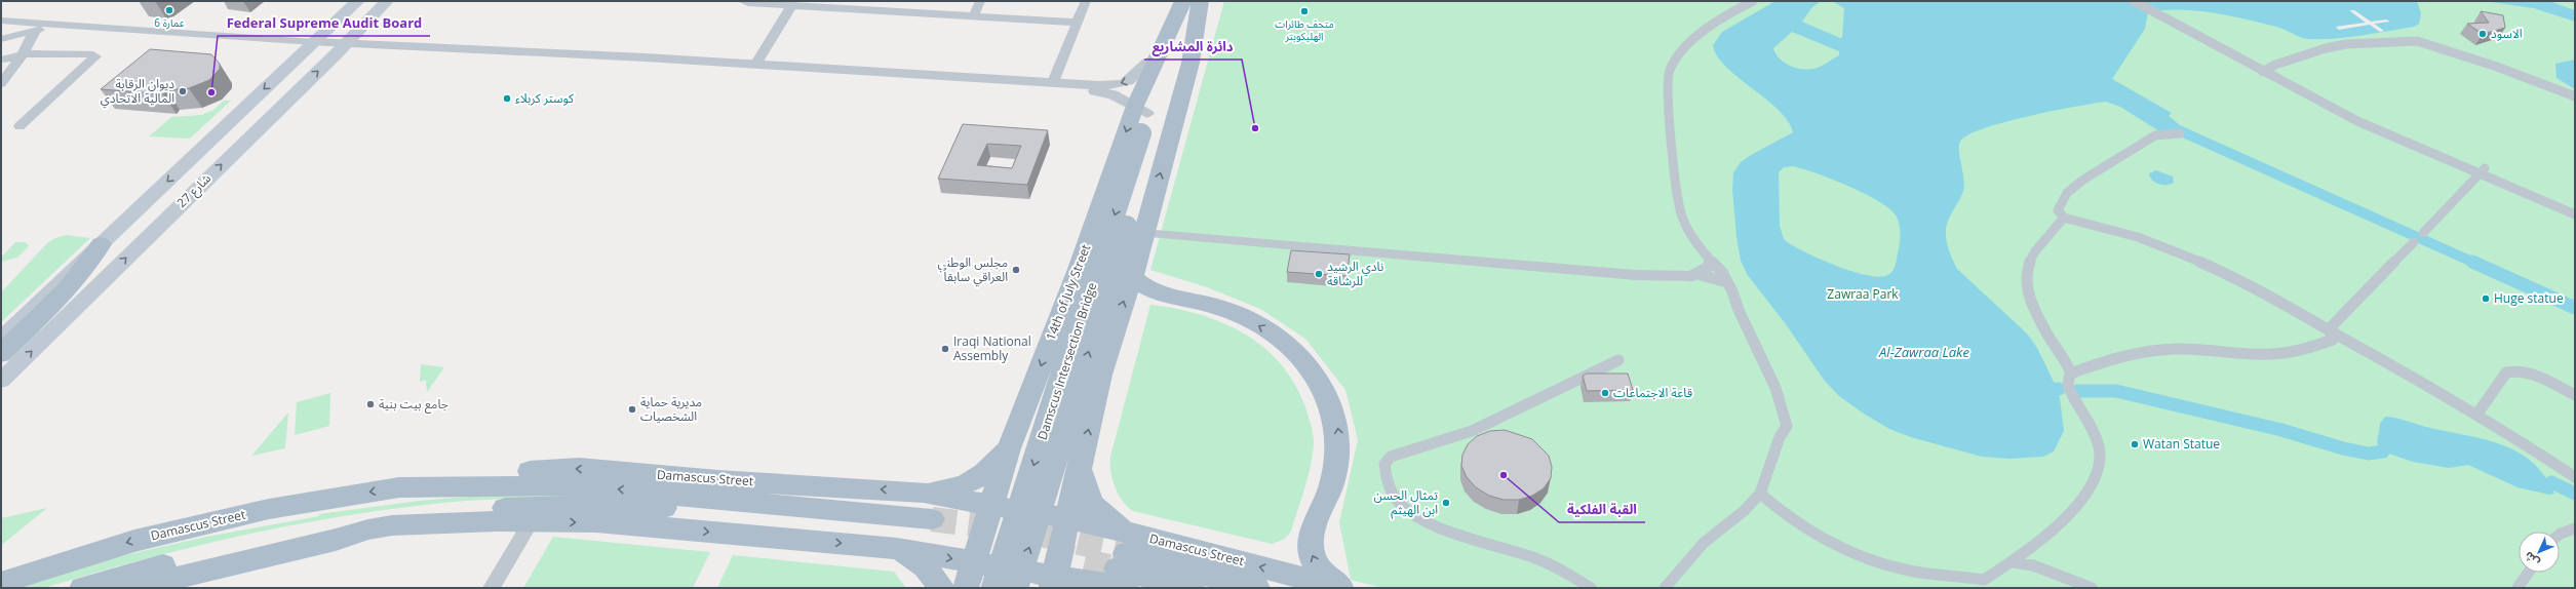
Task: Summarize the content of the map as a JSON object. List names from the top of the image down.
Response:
{
  "streets": {
    "main road": [
      "شارع 27",
      "14th of July Street",
      "Damscus Intersection Bridge",
      "Damascus Street"
    ]
  },
  "crossings": [
    ["14th of July Street", "Damscus Intersection Bridge"],
    ["14th of July Street", "Damascus Street"],
    ["Damscus Intersection Bridge", "Damascus Street"]
  ],
  "water": ["Al-Zawraa Lake"],
  "parks": ["Zawraa Park"],
  "places": [
    "عمارة 6",
    "متحف طائرات الهليكوبتر",
    "الاسود",
    "ديوان الرقابة المالية الاتحادي",
    "Federal Supreme Audit Board",
    "كوستر كربلاء",
    "دائرة المشاريع",
    "مجلس الوطني العراقي سابقاً",
    "نادي الرشيد للرشاقة",
    "Huge statue",
    "Iraqi National Assembly",
    "قاعة الاجتماعات",
    "جامع بيت بنية",
    "مديرية حماية الشخصيات",
    "Watan Statue",
    "القبة الفلكية",
    "تمثال الحسن ابن الهيثم"
  ],
  "north": "bottom left"
}
